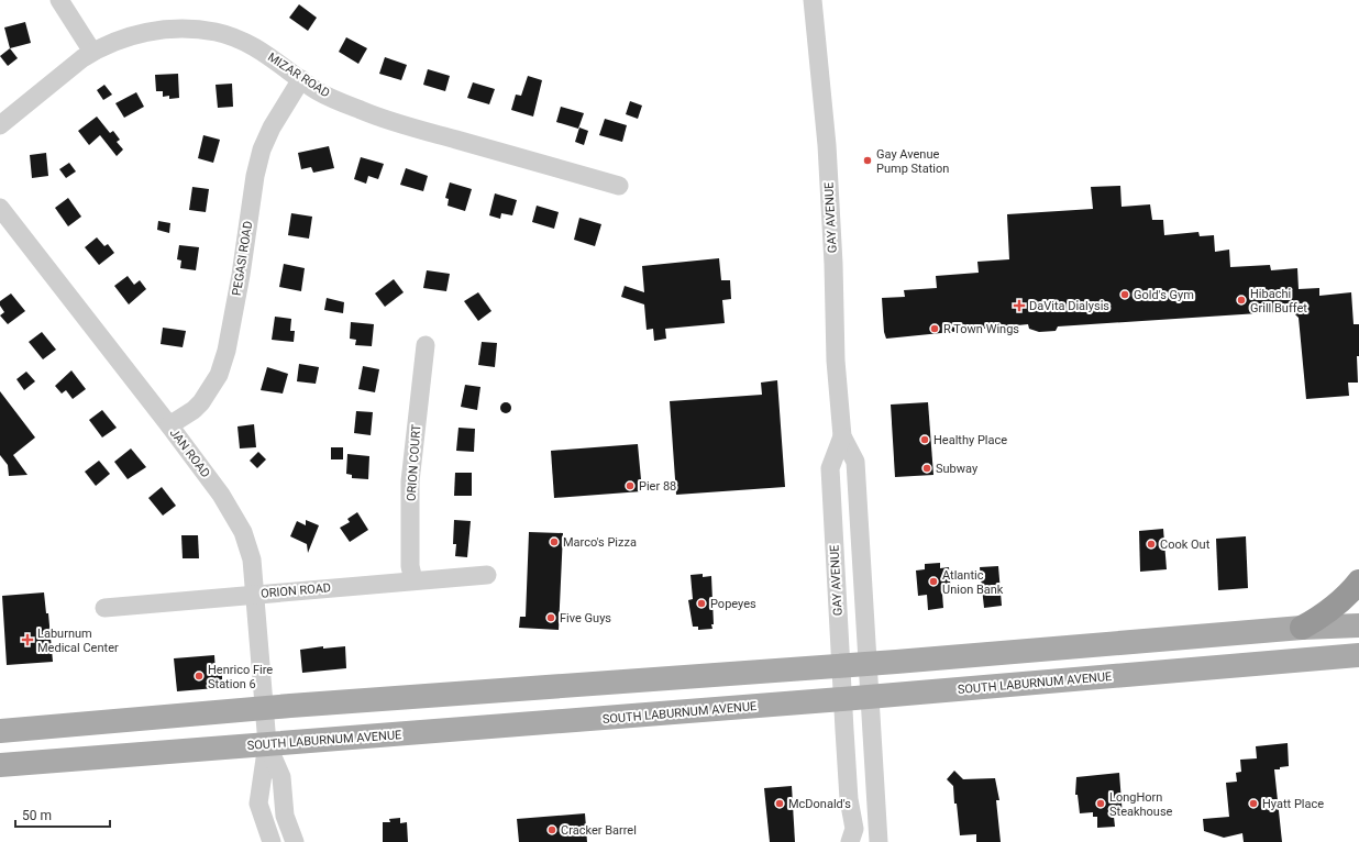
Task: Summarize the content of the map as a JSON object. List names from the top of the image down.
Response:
{
  "streets": {
    "main road": ["SOUTH LABURNUM AVENUE"],
    "street": [
      "MIZAR ROAD",
      "GAY AVENUE",
      "PEGASI ROAD",
      "JAN ROAD",
      "ORION COURT",
      "ORION ROAD"
    ]
  },
  "crossings": [
    ["MIZAR ROAD", "PEGASI ROAD"],
    ["GAY AVENUE", "SOUTH LABURNUM AVENUE"],
    ["PEGASI ROAD", "JAN ROAD"],
    ["JAN ROAD", "ORION ROAD"],
    ["JAN ROAD", "SOUTH LABURNUM AVENUE"],
    ["ORION COURT", "ORION ROAD"]
  ],
  "places": {
    "other": [
      "Gay Avenue Pump Station",
      "Gold's Gym",
      "Hibachi Grill Buffet",
      "R Town Wings",
      "Healthy Place",
      "Subway",
      "Pier 88",
      "Marco's Pizza",
      "Cook Out",
      "Atlantic Union Bank",
      "Popeyes",
      "Five Guys",
      "Henrico Fire Station 6",
      "McDonald's",
      "LongHorn Steakhouse",
      "Hyatt Place",
      "Cracker Barrel"
    ],
    "health": ["DaVita Dialysis", "Laburnum Medical Center"]
  },
  "scale_bar": "50 m"
}
